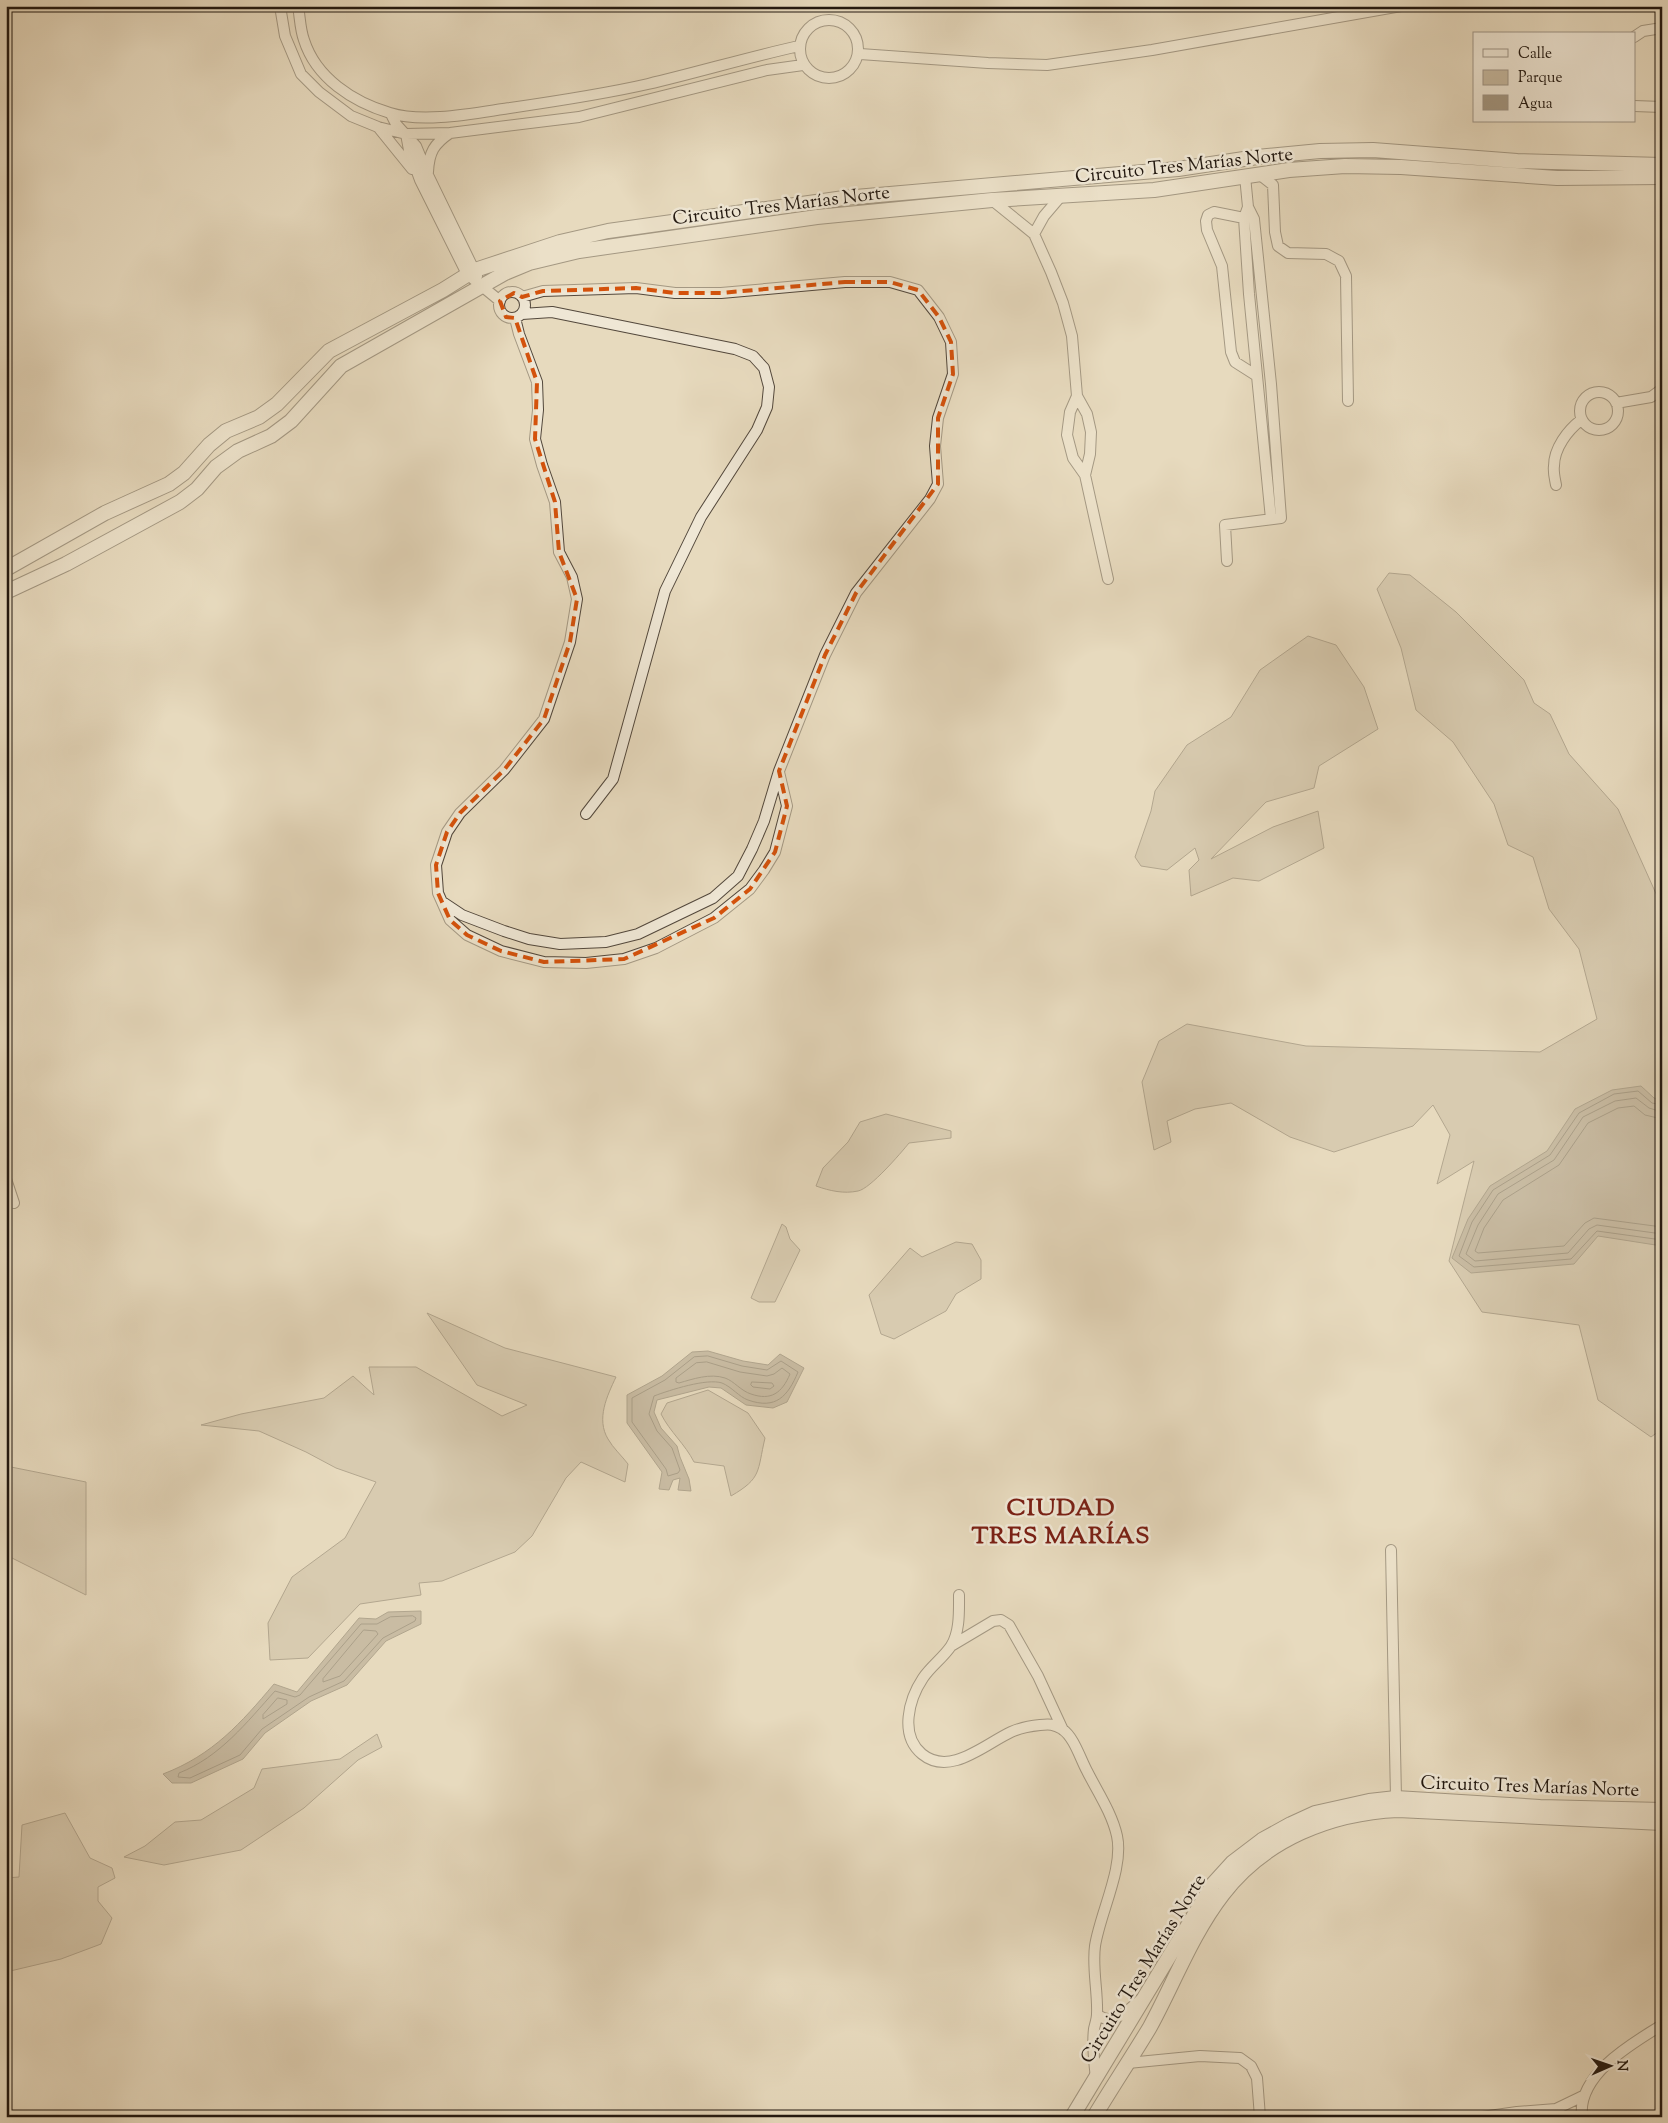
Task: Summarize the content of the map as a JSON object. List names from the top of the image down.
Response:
{
  "streets": {
    "street": ["Circuito Tres Marías Norte"]
  },
  "districts": ["CIUDAD TRES MARÍAS"],
  "legend": ["Calle", "Parque", "Agua"],
  "north": "right"
}
